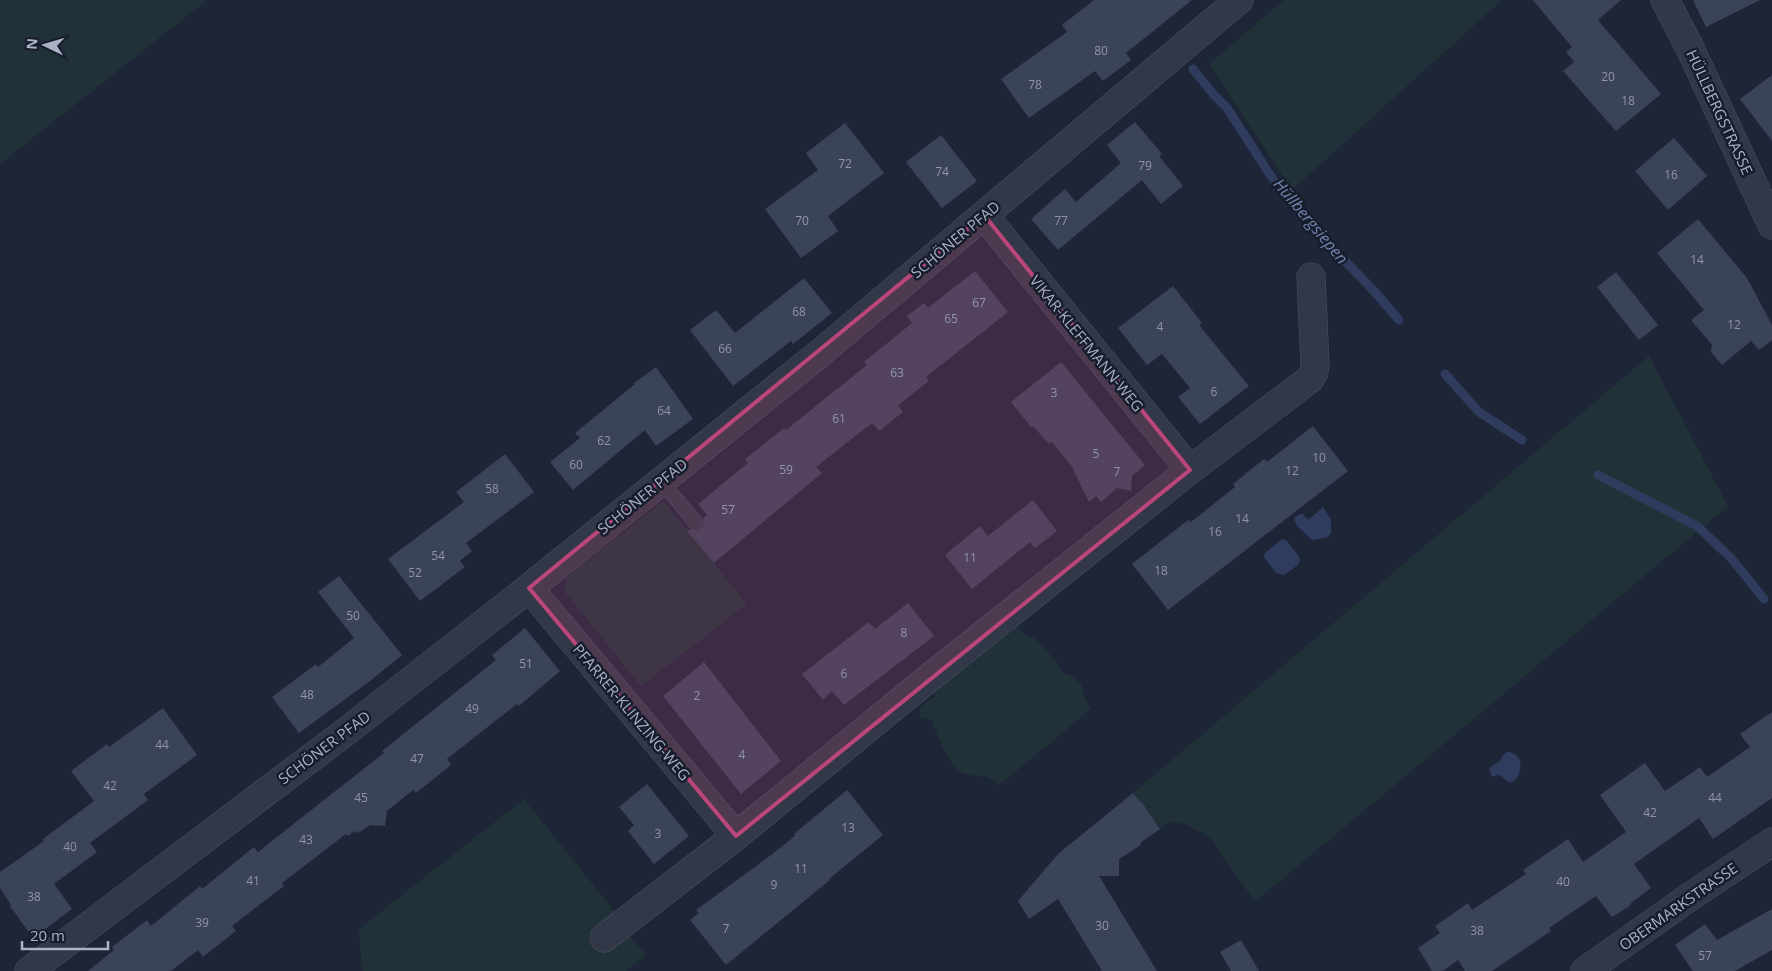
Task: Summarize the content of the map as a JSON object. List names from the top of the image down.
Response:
{
  "streets": {
    "street": [
      "HÜLLBERGSTRASSE",
      "SCHÖNER PFAD",
      "VIKAR-KLEFFMANN-WEG",
      "PFARRER-KLINZING-WEG",
      "OBERMARKSTRASSE"
    ]
  },
  "crossings": [
    ["SCHÖNER PFAD", "VIKAR-KLEFFMANN-WEG"],
    ["SCHÖNER PFAD", "PFARRER-KLINZING-WEG"]
  ],
  "water": ["Hüllbergsiepen"],
  "house_numbers": [
    "80",
    "20",
    "78",
    "18",
    "72",
    "79",
    "74",
    "16",
    "70",
    "77",
    "14",
    "67",
    "68",
    "65",
    "12",
    "4",
    "66",
    "63",
    "6",
    "3",
    "64",
    "61",
    "62",
    "5",
    "10",
    "60",
    "59",
    "12",
    "7",
    "58",
    "57",
    "14",
    "16",
    "54",
    "11",
    "18",
    "52",
    "50",
    "8",
    "51",
    "6",
    "48",
    "2",
    "49",
    "44",
    "4",
    "47",
    "42",
    "45",
    "44",
    "42",
    "13",
    "3",
    "43",
    "40",
    "11",
    "41",
    "40",
    "9",
    "38",
    "39",
    "30",
    "7",
    "38",
    "57"
  ],
  "scale_bar": "20 m",
  "north": "left"
}
